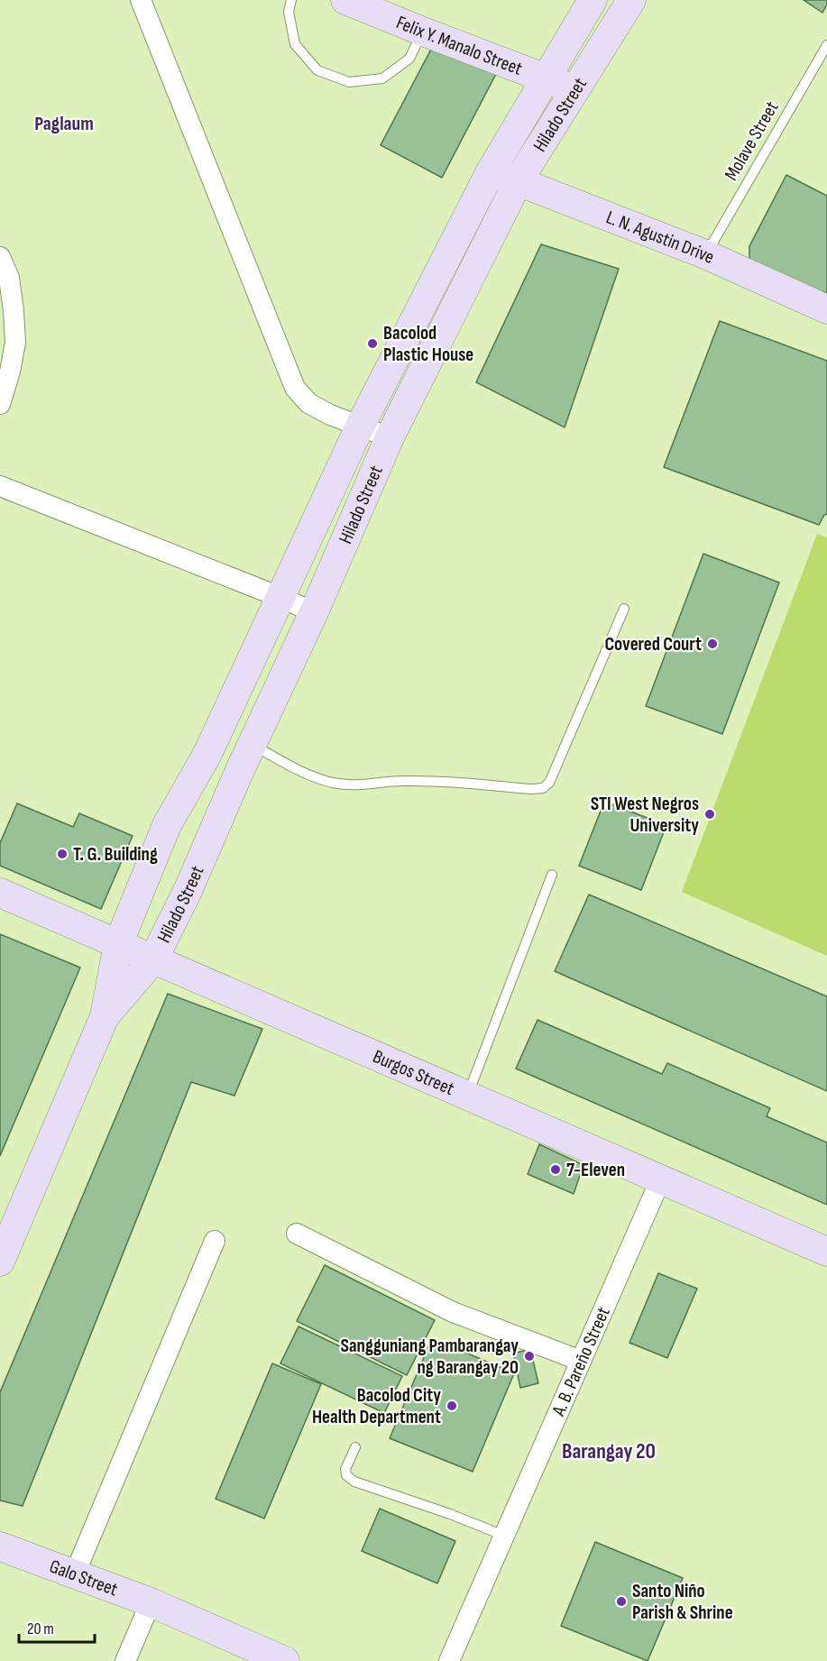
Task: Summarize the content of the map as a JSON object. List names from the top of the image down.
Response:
{
  "streets": {
    "main road": [
      "Felix Y. Manalo Street",
      "Hilado Street",
      "L. N. Agustin Drive",
      "Burgos Street",
      "Galo Street"
    ],
    "street": ["A. B. Pareño Street"],
    "lane": ["Molave Street"]
  },
  "crossings": [
    ["Felix Y. Manalo Street", "Hilado Street"],
    ["Hilado Street", "L. N. Agustin Drive"],
    ["Hilado Street", "Burgos Street"],
    ["Molave Street", "L. N. Agustin Drive"],
    ["Burgos Street", "A. B. Pareño Street"]
  ],
  "districts": ["Paglaum", "Barangay 20"],
  "places": [
    "Bacolod Plastic House",
    "Covered Court",
    "STI West Negros University",
    "T. G. Building",
    "7-Eleven",
    "Sangguniang Pambarangay ng Barangay 20",
    "Bacolod City Health Department",
    "Santo Niño Parish & Shrine"
  ],
  "scale_bar": "20 m"
}
